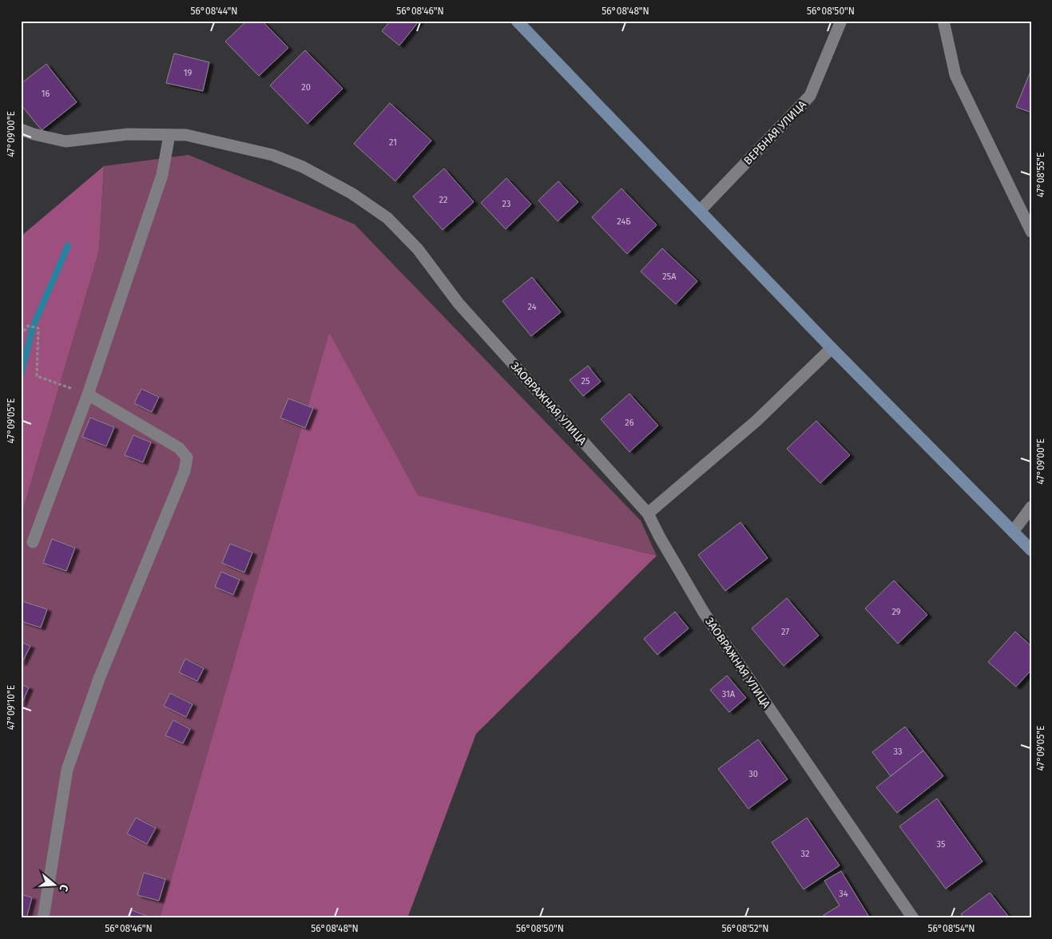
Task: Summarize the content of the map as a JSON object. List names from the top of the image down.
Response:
{
  "streets": {
    "street": ["ВЕРБНАЯ УЛИЦА", "ЗАОВРАЖНАЯ УЛИЦА"]
  },
  "house_numbers": [
    "19",
    "20",
    "16",
    "21",
    "22",
    "23",
    "24Б",
    "25А",
    "24",
    "25",
    "26",
    "29",
    "27",
    "31А",
    "33",
    "30",
    "35",
    "32",
    "34"
  ],
  "north": "right",
  "coordinates": [
    "56°08'44\"N",
    "56°08'46\"N",
    "56°08'48\"N",
    "56°08'50\"N",
    "47°09'00\"E",
    "47°08'55\"E",
    "47°09'05\"E",
    "47°09'10\"E",
    "56°08'52\"N",
    "56°08'54\"N"
  ]
}
